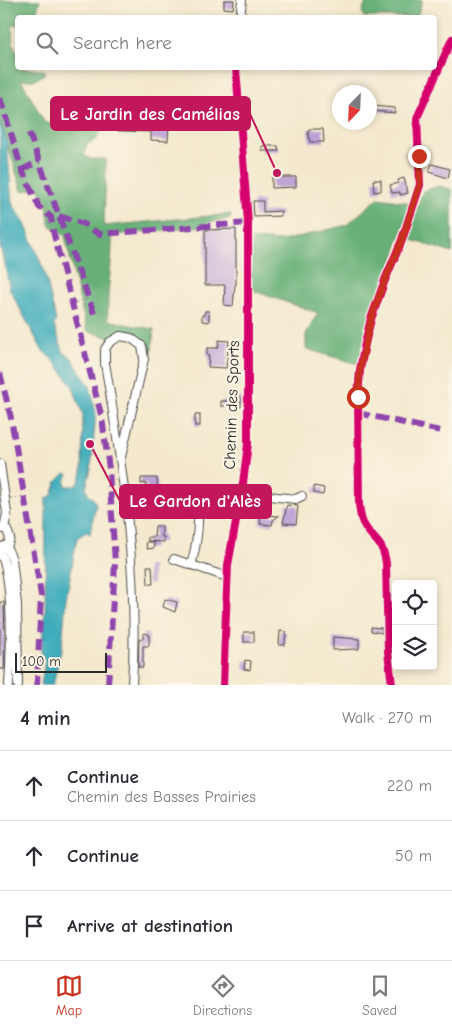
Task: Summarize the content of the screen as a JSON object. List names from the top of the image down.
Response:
{
  "streets": {
    "street": ["Chemin des Sports"]
  },
  "places": ["Le Jardin des Camélias", "Le Gardon d'Alès"],
  "scale_bar": "100 m",
  "north": "bottom left",
  "page": {
    "search": "Search here",
    "scale": "100 m",
    "heading": ["4 min", "Walk · 270 m"],
    "list": [
      ["Continue", "Chemin des Basses Prairies", "220 m"],
      ["Continue", "50 m"],
      "Arrive at destination"
    ],
    "nav": ["Map", "Directions", "Saved"]
  }
}
